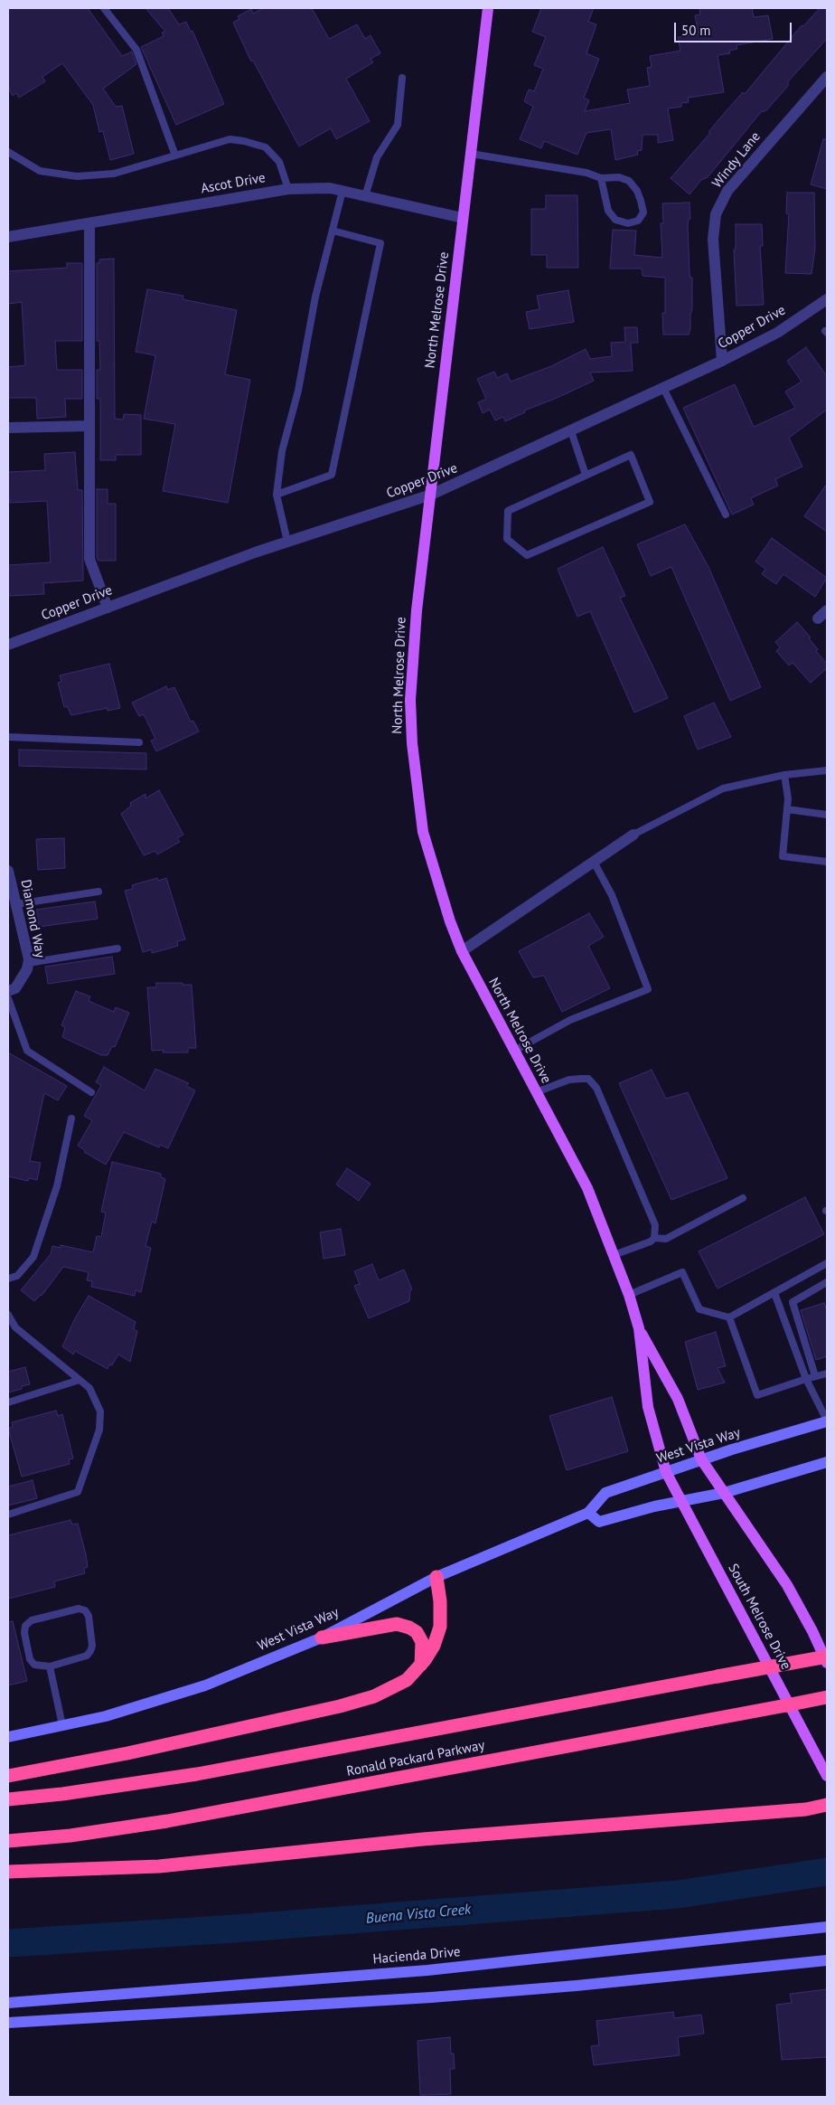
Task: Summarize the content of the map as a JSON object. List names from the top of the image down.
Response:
{
  "streets": {
    "highway": ["Ronald Packard Parkway"],
    "main road": [
      "North Melrose Drive",
      "West Vista Way",
      "South Melrose Drive",
      "Hacienda Drive"
    ],
    "street": [
      "Windy Lane",
      "Ascot Drive",
      "Copper Drive",
      "Diamond Way"
    ]
  },
  "crossings": [
    ["Windy Lane", "Copper Drive"],
    ["Ascot Drive", "North Melrose Drive"],
    ["North Melrose Drive", "Copper Drive"],
    ["North Melrose Drive", "West Vista Way"],
    ["North Melrose Drive", "South Melrose Drive"],
    ["West Vista Way", "South Melrose Drive"]
  ],
  "water": ["Buena Vista Creek"],
  "scale_bar": "50 m"
}
